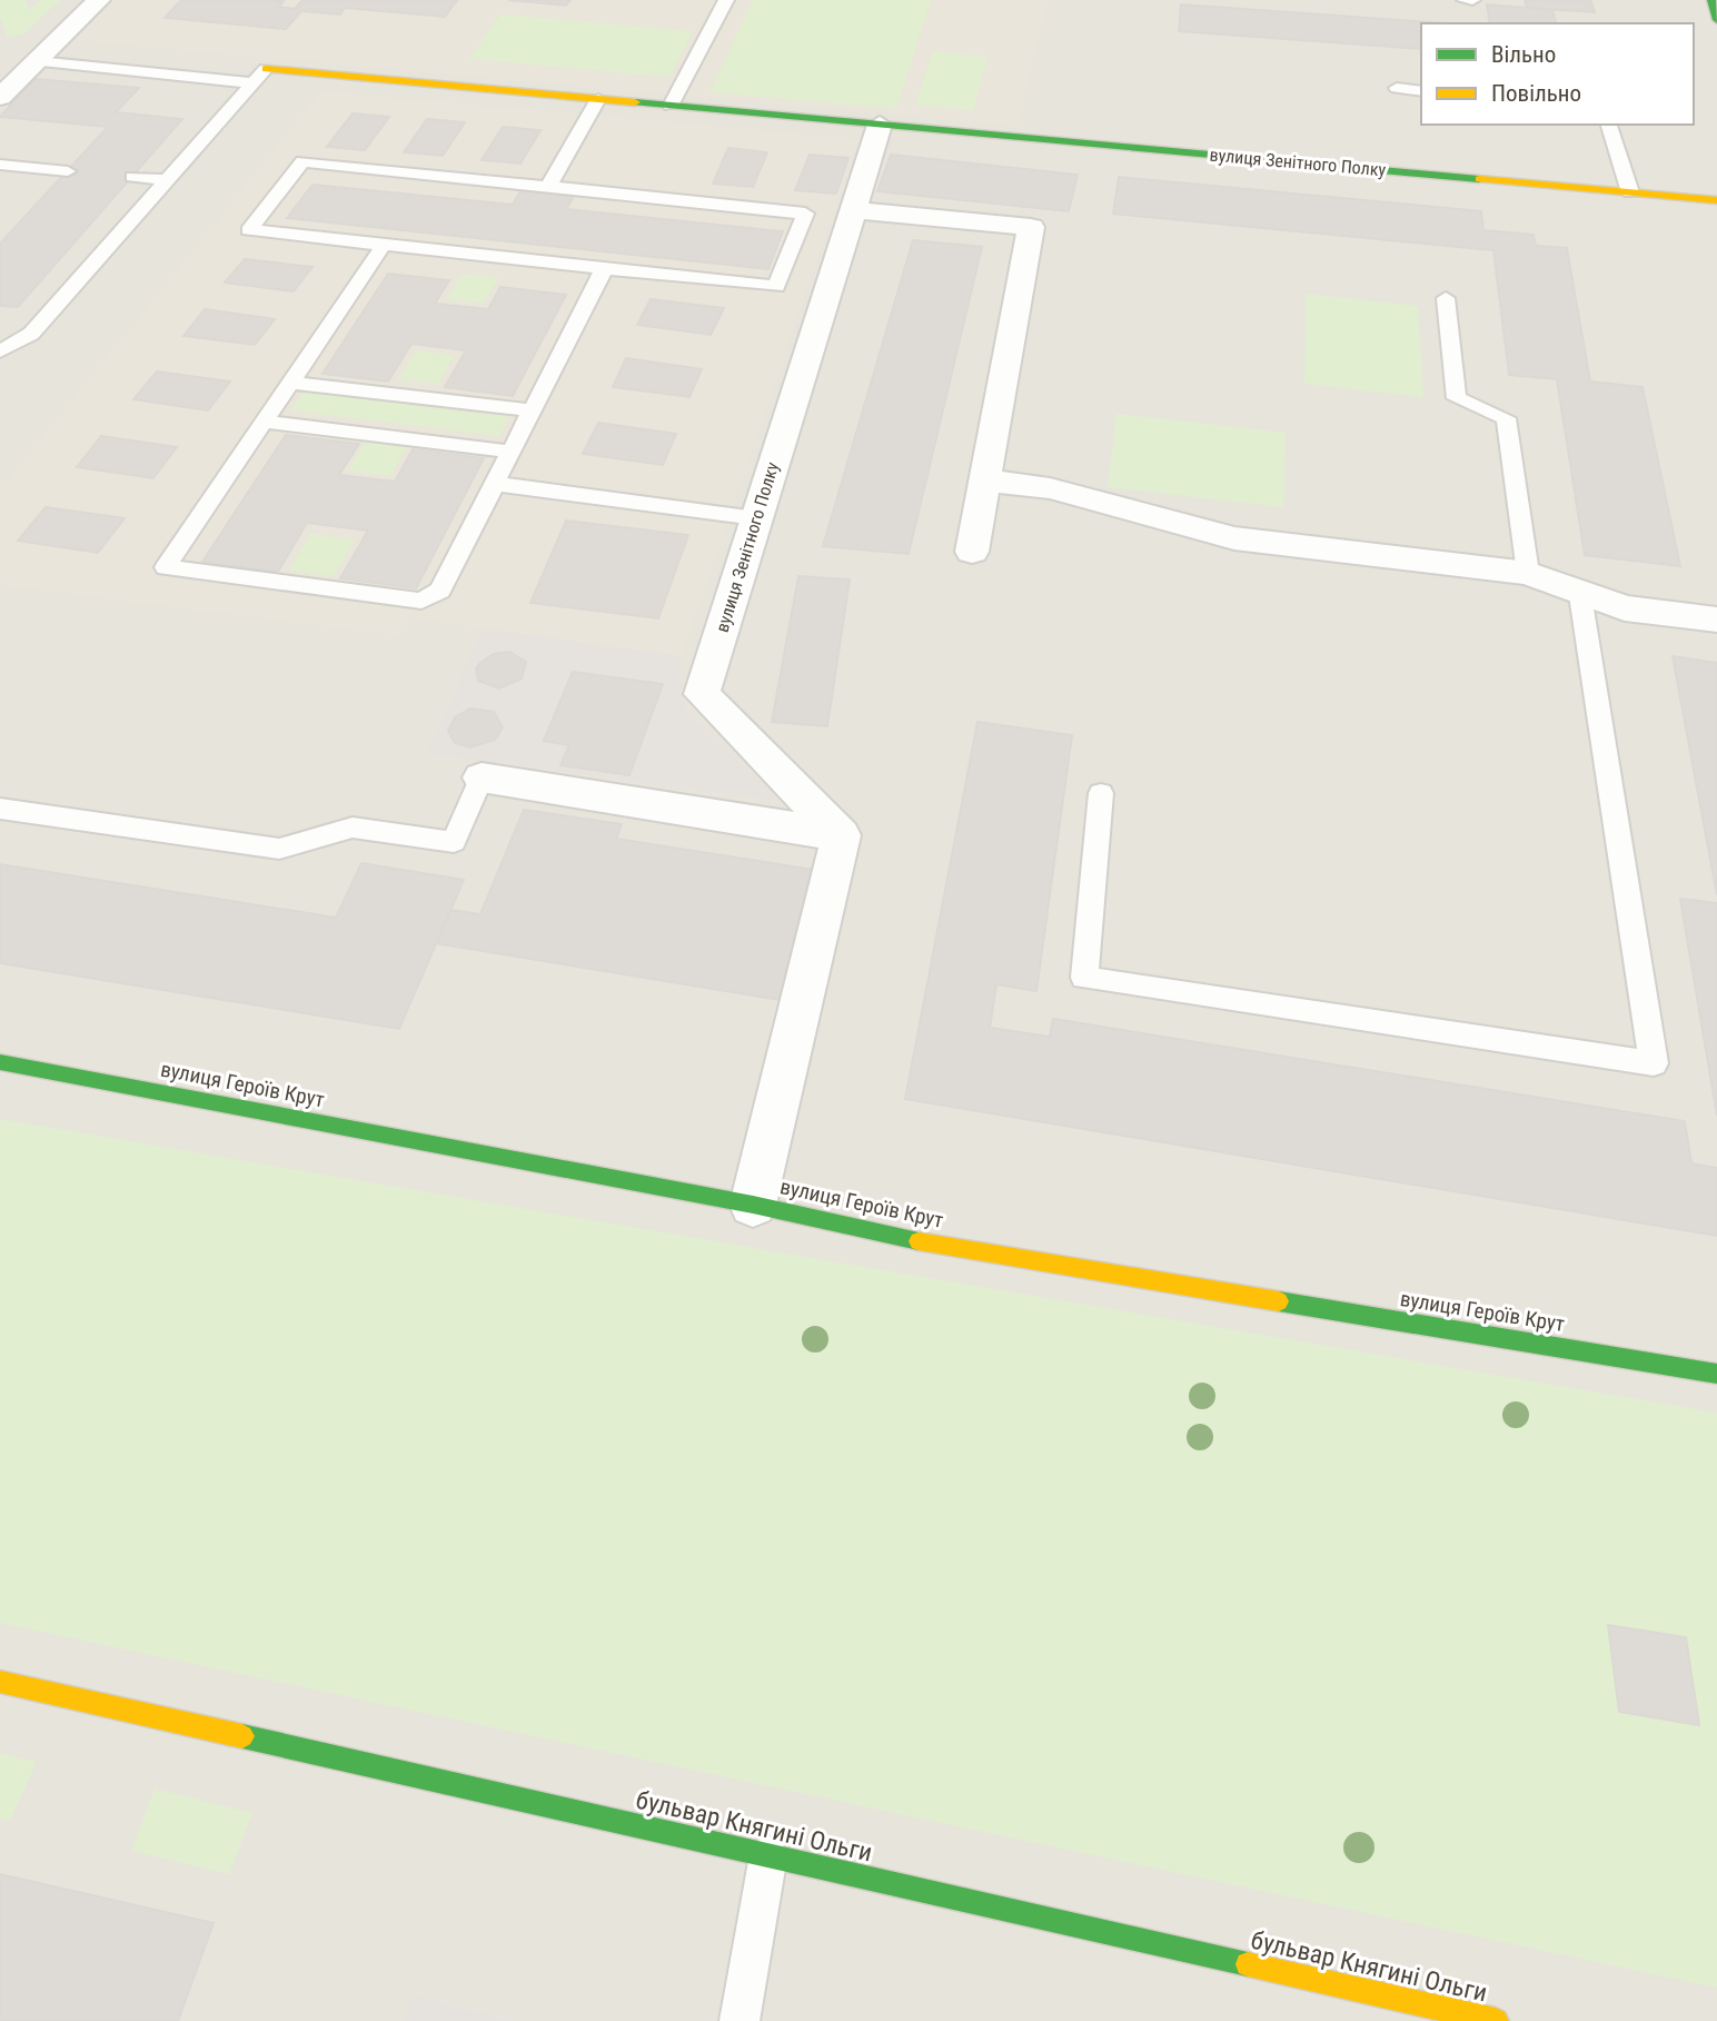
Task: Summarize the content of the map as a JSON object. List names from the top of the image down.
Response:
{
  "streets": {
    "street": ["вулиця Зенітного Полку", "вулиця Героїв Крут", "бульвар Княгині Ольги"]
  },
  "legend": ["Вільно", "Повільно"]
}
